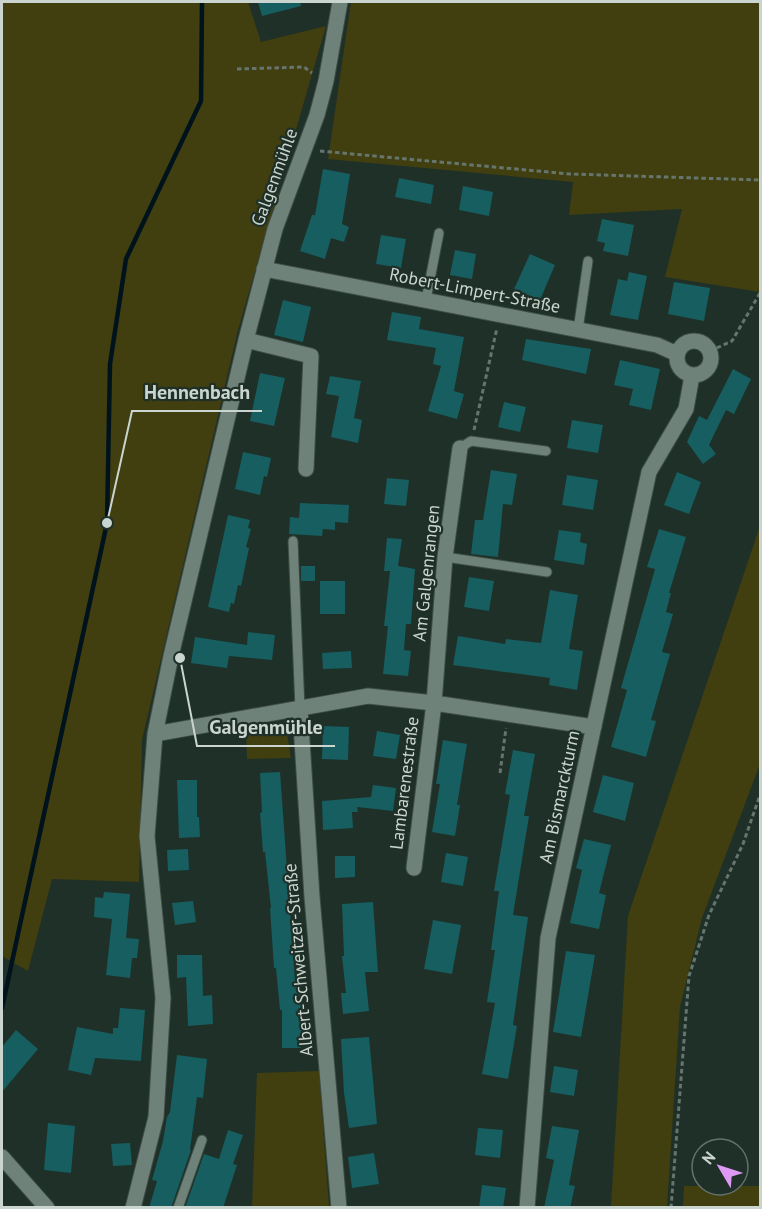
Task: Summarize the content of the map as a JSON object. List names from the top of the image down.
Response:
{
  "streets": {
    "street": [
      "Galgenmühle",
      "Robert-Limpert-Straße",
      "Am Galgenrangen",
      "Lambarenestraße",
      "Am Bismarckturm",
      "Albert-Schweitzer-Straße"
    ]
  },
  "crossings": [
    ["Galgenmühle", "Robert-Limpert-Straße"],
    ["Galgenmühle", "Lambarenestraße"],
    ["Robert-Limpert-Straße", "Am Bismarckturm"],
    ["Am Galgenrangen", "Lambarenestraße"],
    ["Lambarenestraße", "Am Bismarckturm"],
    ["Lambarenestraße", "Albert-Schweitzer-Straße"]
  ],
  "places": ["Hennenbach", "Galgenmühle"],
  "north": "top left"
}
